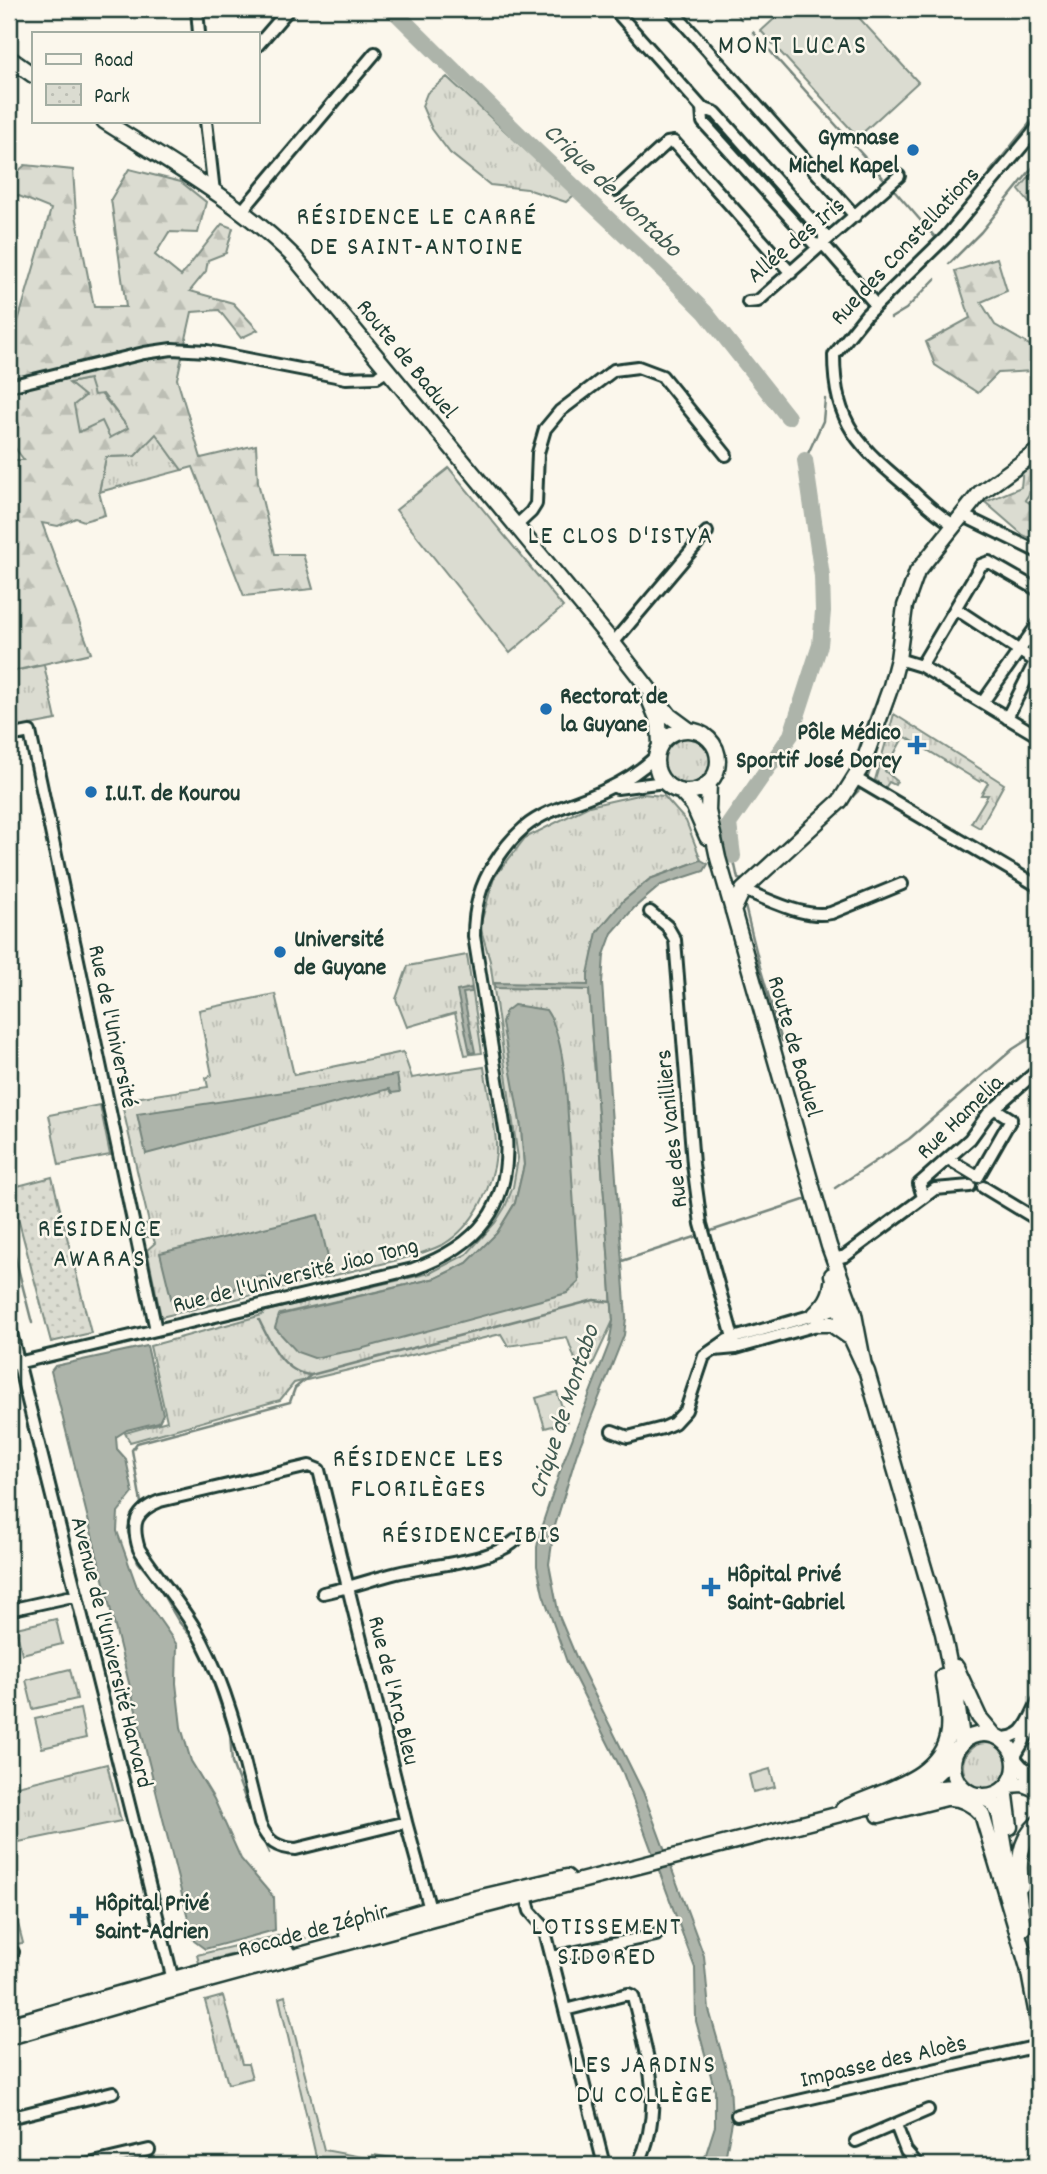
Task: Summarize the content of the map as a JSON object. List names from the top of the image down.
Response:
{
  "streets": {
    "main road": ["Route de Baduel", "Rocade de Zéphir"],
    "street": [
      "Allée des Iris",
      "Rue des Constellations",
      "Rue de l'Université",
      "Rue Hamelia",
      "Rue des Vanilliers",
      "Rue de l'Université Jiao Tong",
      "Avenue de l'Université Harvard",
      "Rue de l'Ara Bleu",
      "Impasse des Aloès"
    ]
  },
  "crossings": [
    ["Route de Baduel", "Rocade de Zéphir"],
    ["Rue de l'Université", "Rue de l'Université Jiao Tong"],
    ["Rue de l'Université Jiao Tong", "Avenue de l'Université Harvard"],
    ["Avenue de l'Université Harvard", "Rocade de Zéphir"],
    ["Rue de l'Ara Bleu", "Rocade de Zéphir"]
  ],
  "districts": [
    "MONT LUCAS",
    "RÉSIDENCE LE CARRÉ DE SAINT-ANTOINE",
    "LE CLOS D'ISTYA",
    "RÉSIDENCE AWARAS",
    "RÉSIDENCE LES FLORILÈGES",
    "RÉSIDENCE IBIS",
    "LOTISSEMENT SIDORED",
    "LES JARDINS DU COLLÈGE"
  ],
  "water": ["Crique de Montabo"],
  "places": {
    "other": [
      "Gymnase Michel Kapel",
      "Rectorat de la Guyane",
      "I.U.T. de Kourou",
      "Université de Guyane"
    ],
    "health": ["Pôle Médico Sportif José Dorcy", "Hôpital Privé Saint-Gabriel", "Hôpital Privé Saint-Adrien"]
  },
  "legend": ["Road", "Park"]
}
